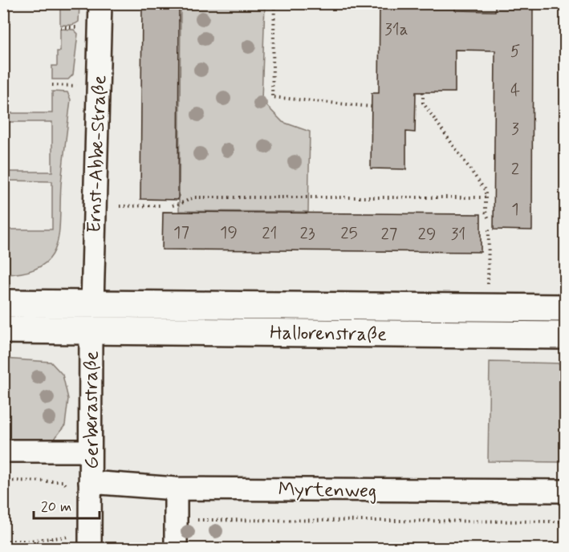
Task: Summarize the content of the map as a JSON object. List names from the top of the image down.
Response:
{
  "streets": {
    "street": [
      "Ernst-Abbe-Straße",
      "Hallorenstraße",
      "Gerberastraße",
      "Myrtenweg"
    ]
  },
  "crossings": [
    ["Ernst-Abbe-Straße", "Hallorenstraße"],
    ["Ernst-Abbe-Straße", "Gerberastraße"],
    ["Hallorenstraße", "Gerberastraße"],
    ["Gerberastraße", "Myrtenweg"]
  ],
  "house_numbers": [
    "31a",
    "5",
    "4",
    "3",
    "2",
    "1",
    "17",
    "19",
    "21",
    "23",
    "25",
    "27",
    "29",
    "31"
  ],
  "scale_bar": "20 m"
}
